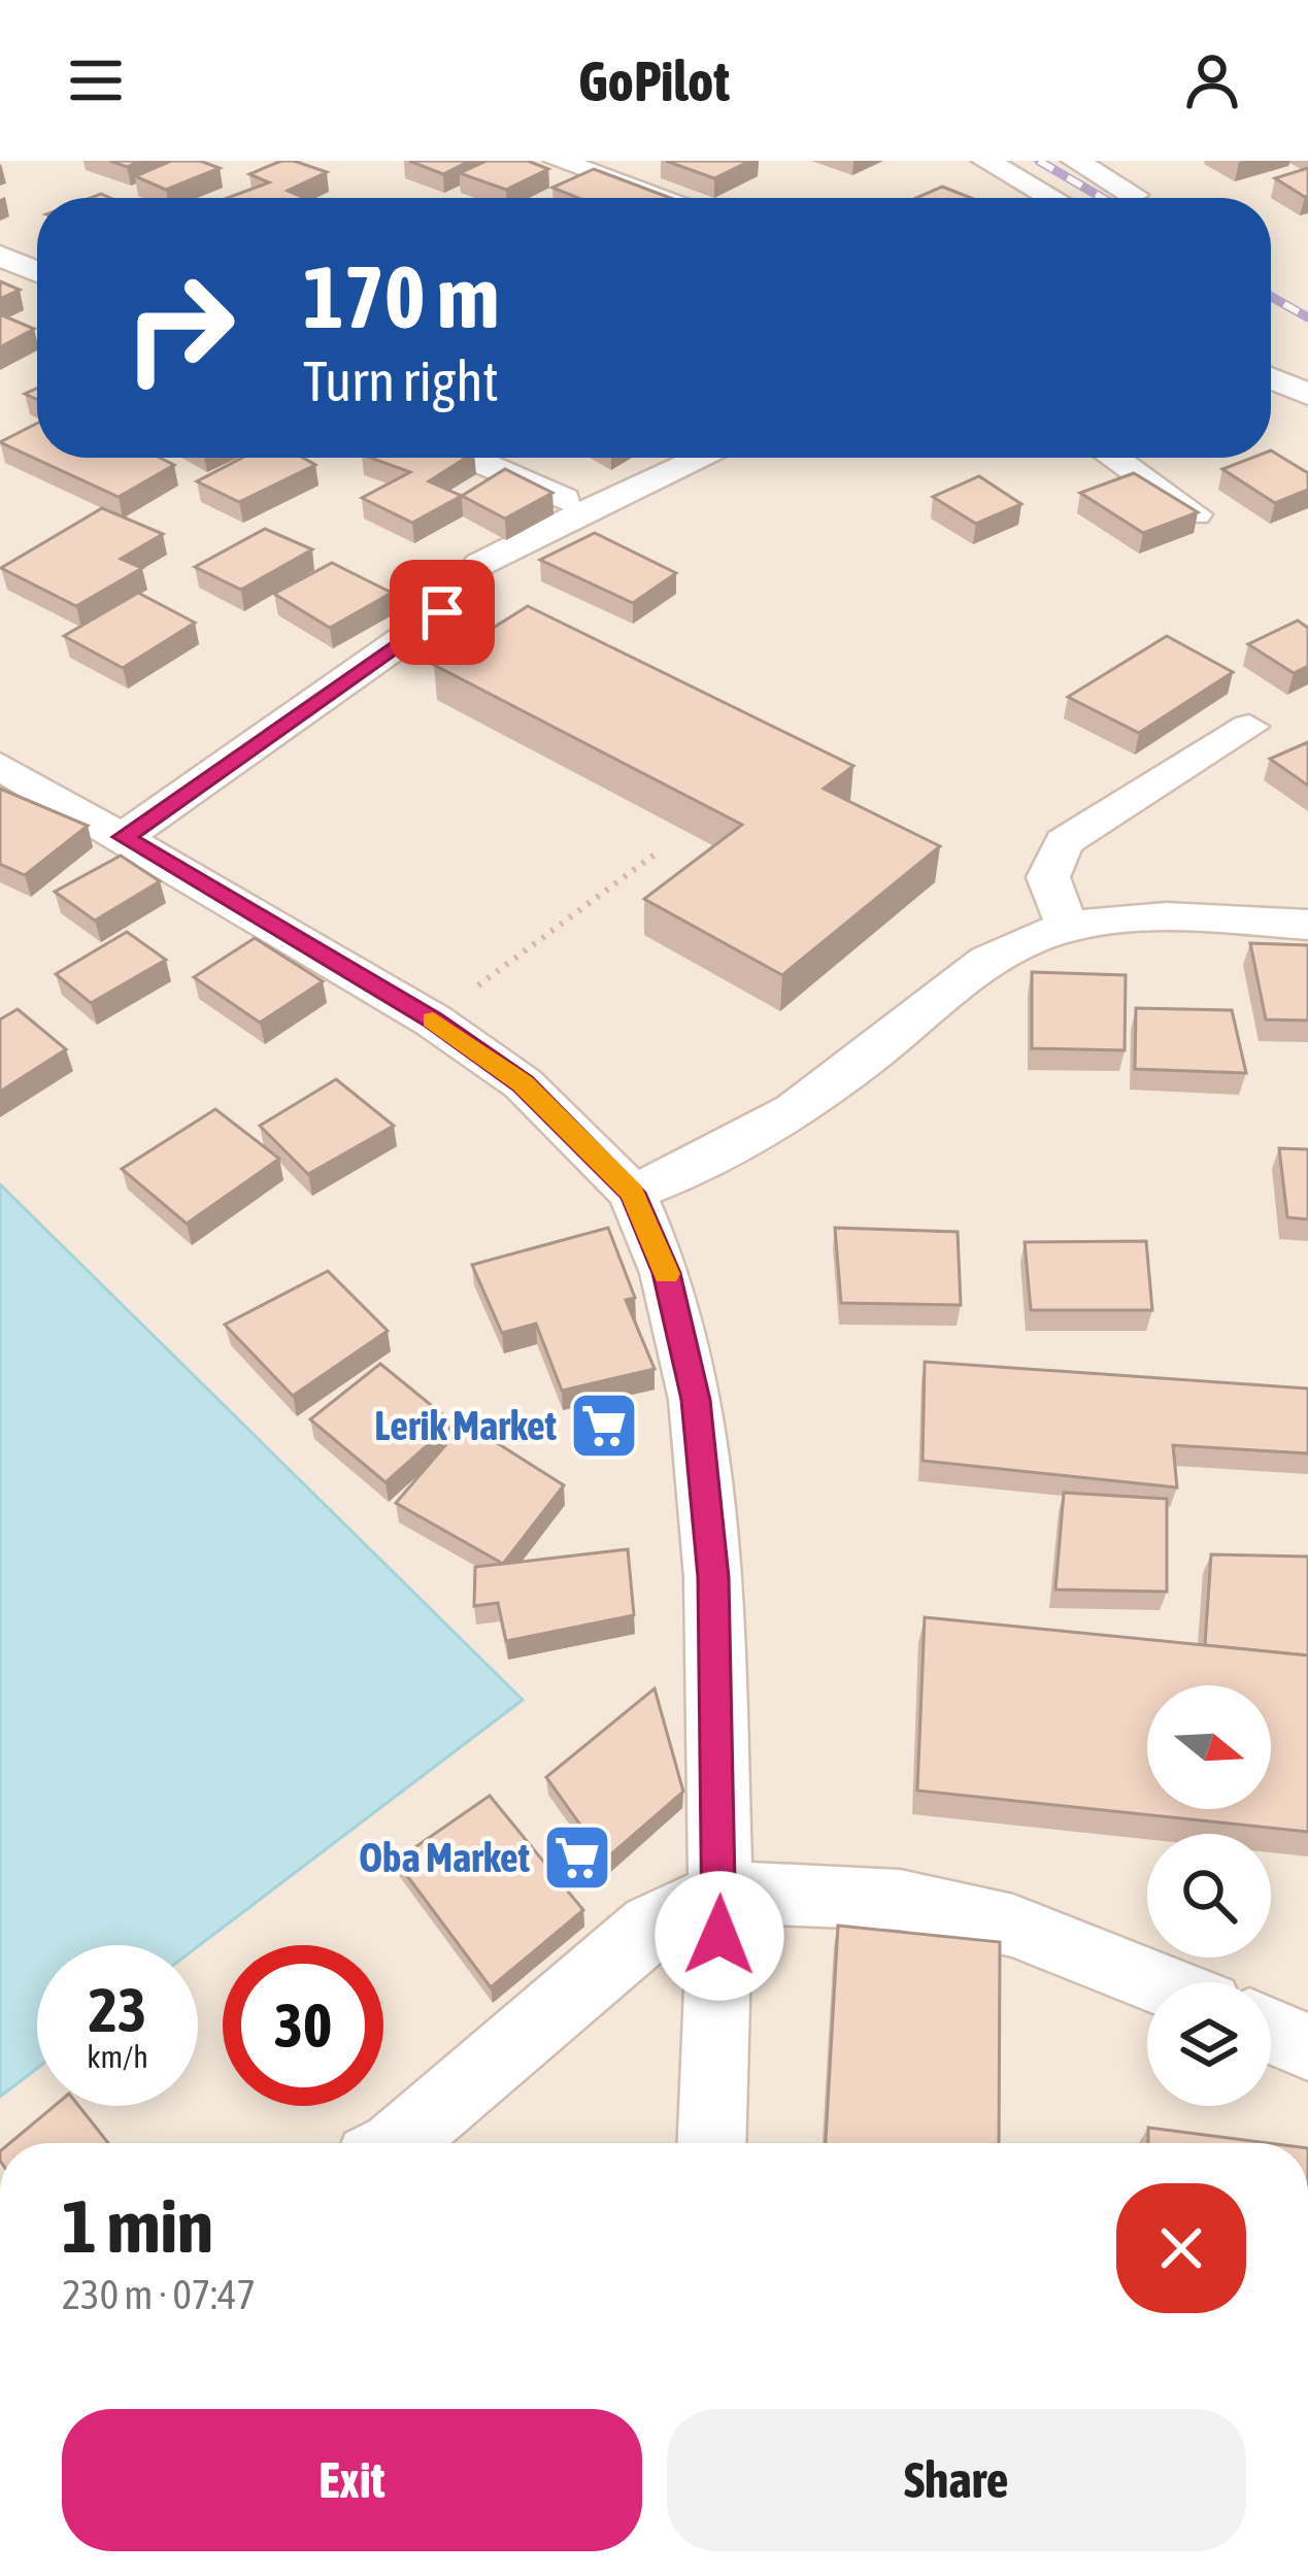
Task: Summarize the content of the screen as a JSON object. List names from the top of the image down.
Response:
{
  "places": {
    "supermarket": ["Lerik Market", "Oba Market"]
  },
  "north": "right",
  "page": {
    "header": "GoPilot",
    "turn": ["170 m", "Turn right"],
    "speed": "23 km/h",
    "limit": "30",
    "heading": ["1 min", "230 m · 07:47"],
    "buttons": ["Exit", "Share"]
  }
}
